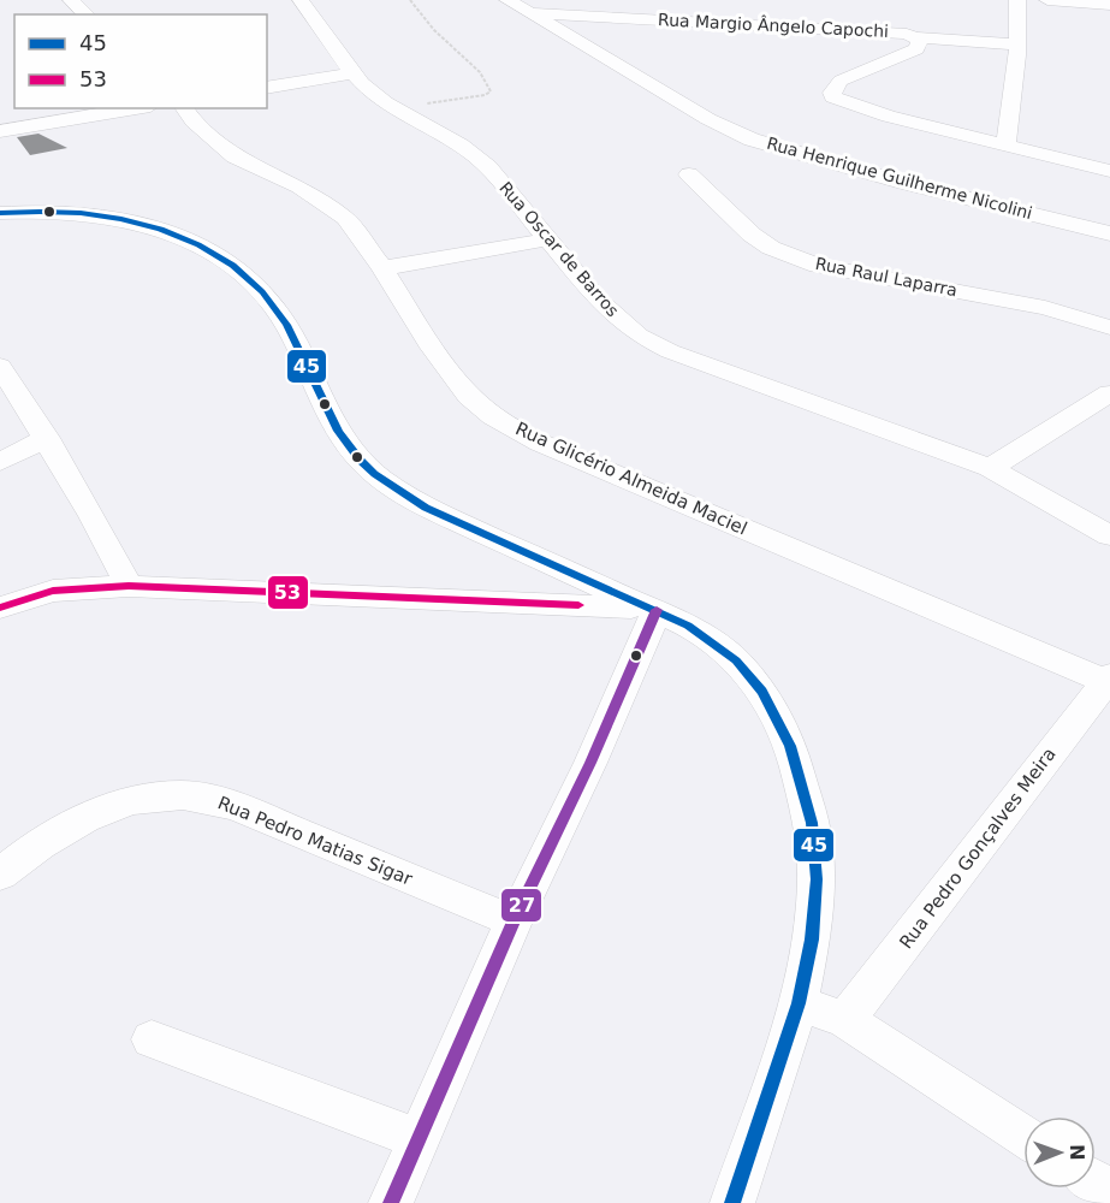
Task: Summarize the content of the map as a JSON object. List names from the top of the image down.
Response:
{
  "streets": {
    "street": [
      "Rua Margio Ângelo Capochi",
      "Rua Henrique Guilherme Nicolini",
      "Rua Oscar de Barros",
      "Rua Raul Laparra",
      "Rua Glicério Almeida Maciel",
      "Rua Pedro Matias Sigar",
      "Rua Pedro Gonçalves Meira"
    ]
  },
  "crossings": [
    ["Rua Margio Ângelo Capochi", "Rua Henrique Guilherme Nicolini"],
    ["Rua Glicério Almeida Maciel", "Rua Pedro Gonçalves Meira"]
  ],
  "lines": ["transit line 45", "transit line 53", "transit line 27"],
  "legend": ["45", "53"],
  "north": "right"
}
